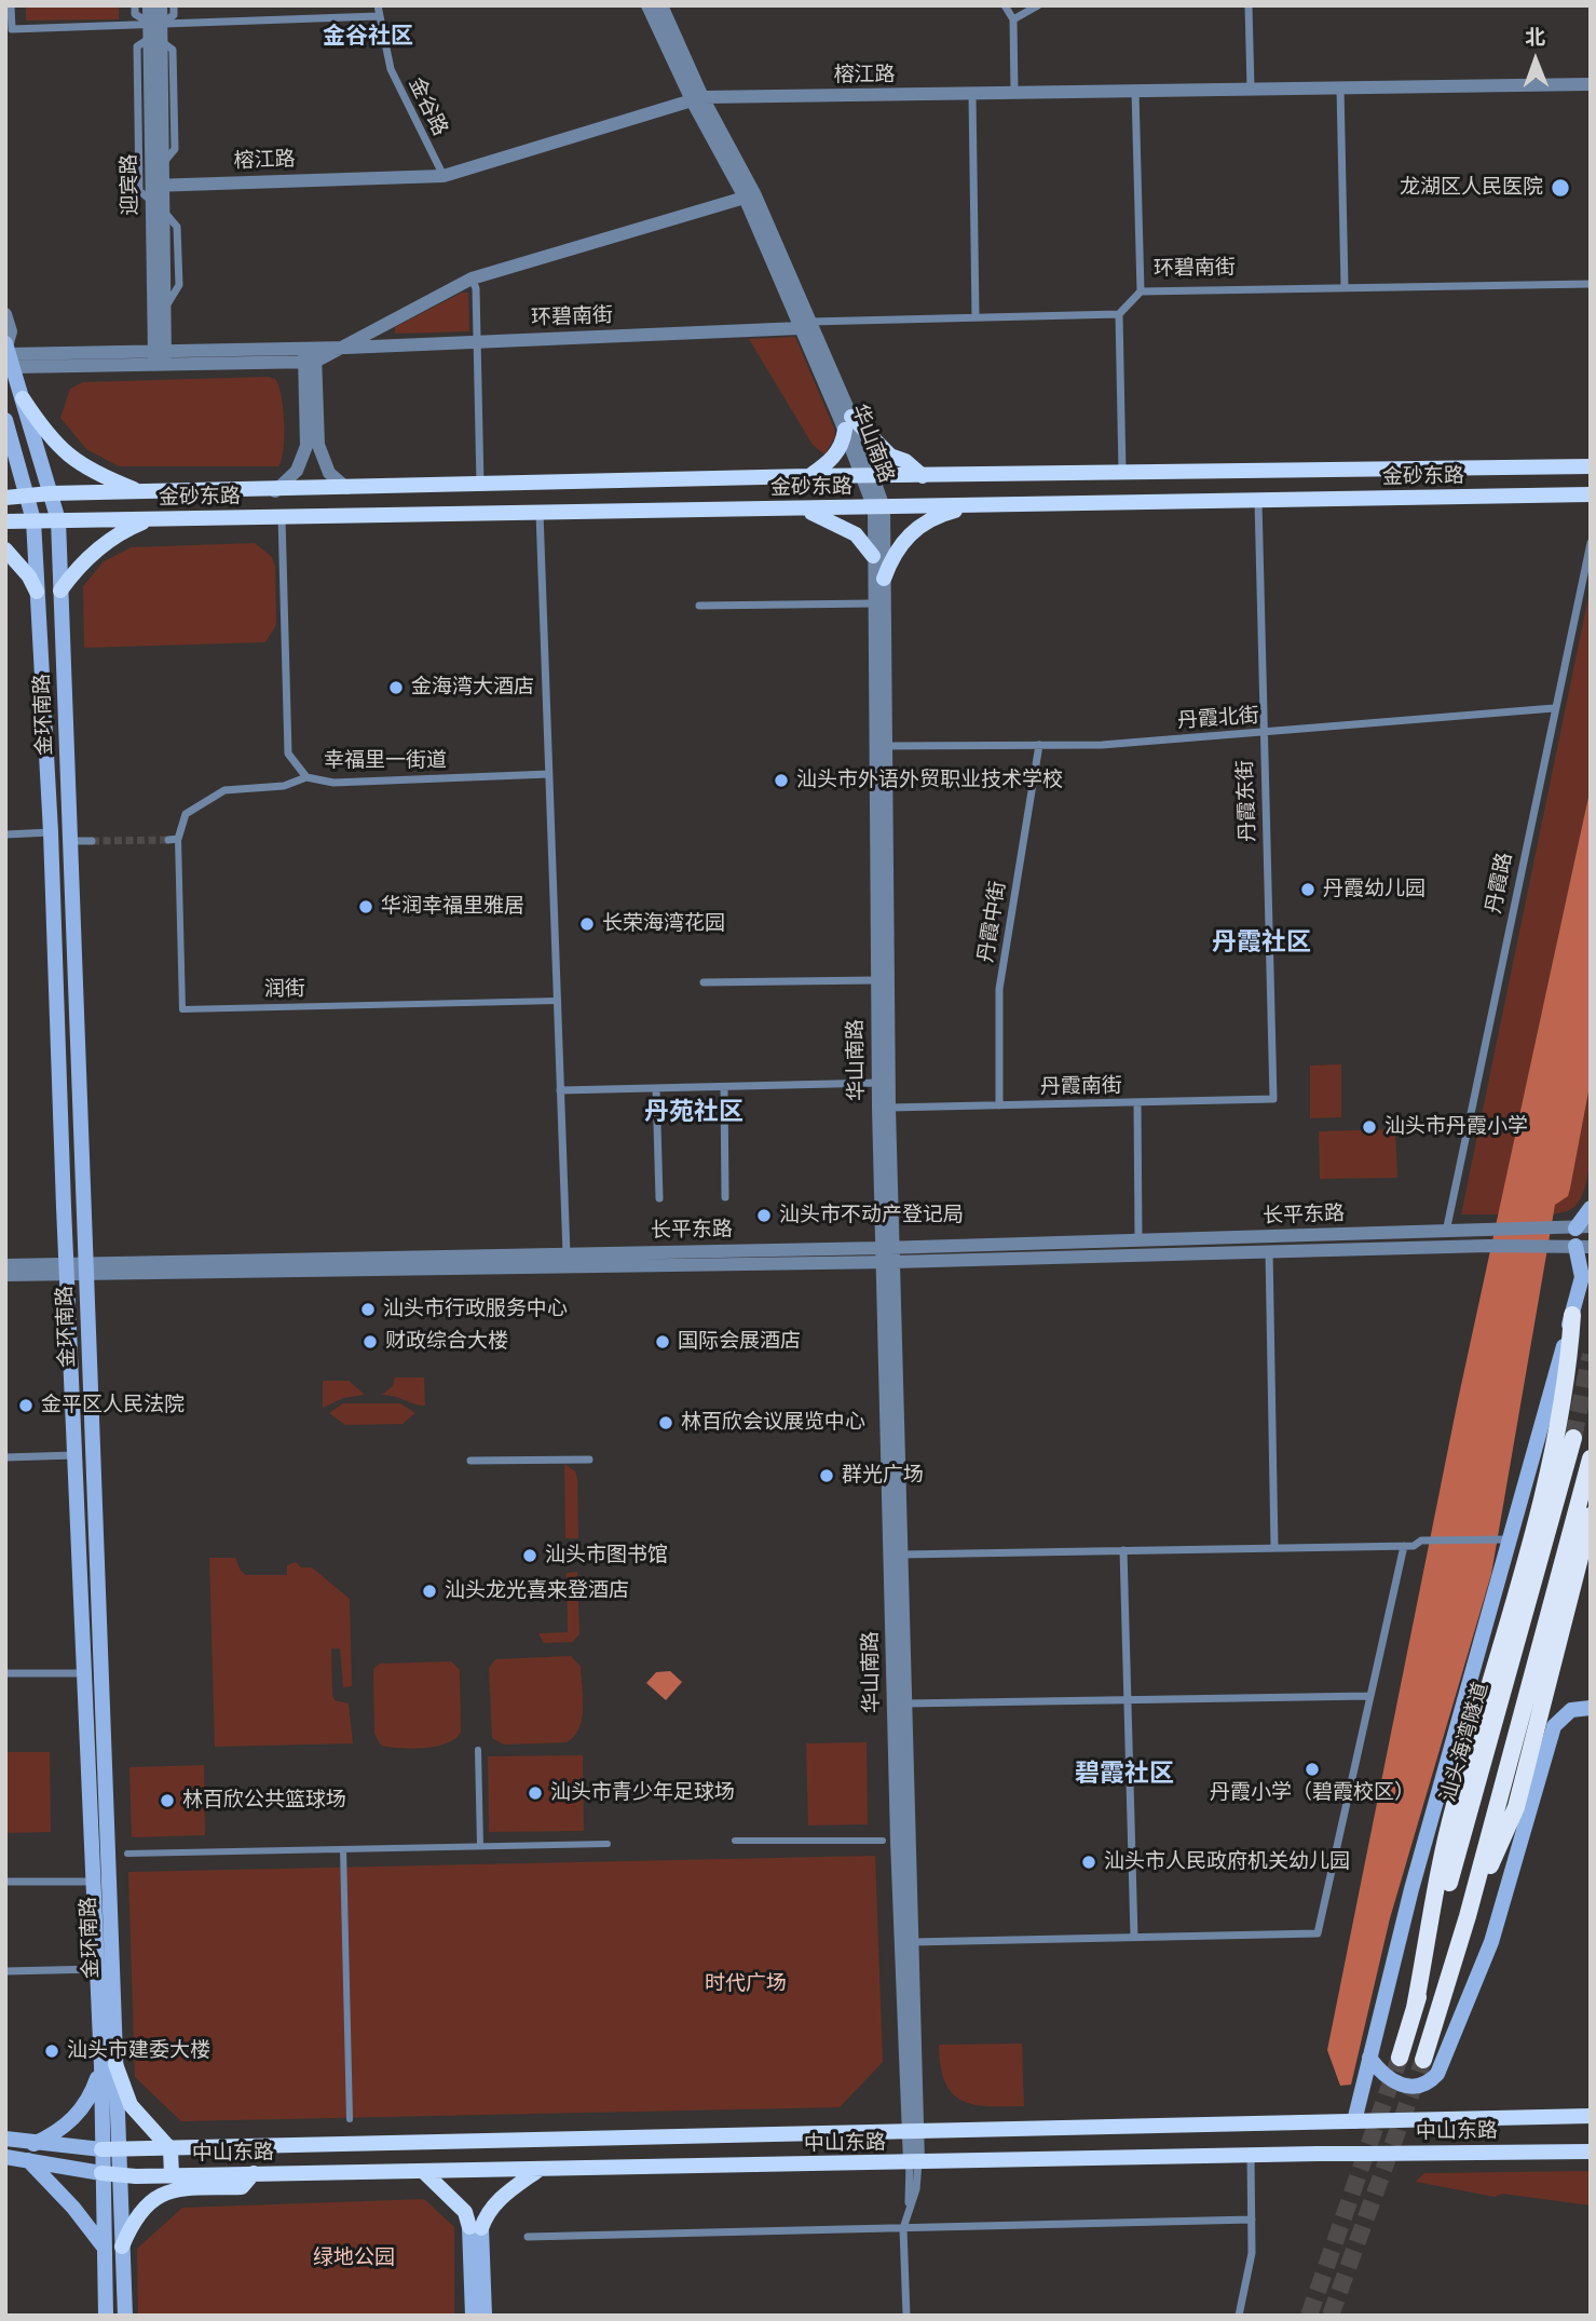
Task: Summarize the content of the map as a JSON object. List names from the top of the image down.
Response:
{
  "streets": {
    "highway": ["汕头海湾隧道"],
    "main road": ["金砂东路", "金环南路", "中山东路"],
    "street": [
      "榕江路",
      "金谷路",
      "迎宾路",
      "环碧南街",
      "华山南路",
      "丹霞北街",
      "幸福里一街道",
      "丹霞东街",
      "丹霞路",
      "丹霞中街",
      "润街",
      "丹霞南街",
      "长平东路"
    ]
  },
  "crossings": [
    ["榕江路", "金谷路"],
    ["榕江路", "迎宾路"],
    ["榕江路", "华山南路"],
    ["迎宾路", "环碧南街"],
    ["环碧南街", "华山南路"],
    ["环碧南街", "金环南路"],
    ["华山南路", "金砂东路"],
    ["华山南路", "丹霞北街"],
    ["华山南路", "丹霞南街"],
    ["华山南路", "长平东路"],
    ["华山南路", "中山东路"],
    ["金砂东路", "金环南路"],
    ["金砂东路", "幸福里一街道"],
    ["金砂东路", "丹霞东街"],
    ["金环南路", "长平东路"],
    ["金环南路", "中山东路"],
    ["丹霞北街", "丹霞东街"],
    ["丹霞北街", "丹霞路"],
    ["丹霞北街", "丹霞中街"],
    ["丹霞东街", "丹霞南街"],
    ["丹霞路", "长平东路"],
    ["丹霞中街", "丹霞南街"]
  ],
  "districts": [
    "金谷社区",
    "丹霞社区",
    "丹苑社区",
    "碧霞社区"
  ],
  "parks": ["时代广场", "绿地公园"],
  "places": [
    "龙湖区人民医院",
    "金海湾大酒店",
    "汕头市外语外贸职业技术学校",
    "丹霞幼儿园",
    "华润幸福里雅居",
    "长荣海湾花园",
    "汕头市丹霞小学",
    "汕头市不动产登记局",
    "汕头市行政服务中心",
    "财政综合大楼",
    "国际会展酒店",
    "金平区人民法院",
    "林百欣会议展览中心",
    "群光广场",
    "汕头市图书馆",
    "汕头龙光喜来登酒店",
    "丹霞小学（碧霞校区）",
    "汕头市青少年足球场",
    "林百欣公共篮球场",
    "汕头市人民政府机关幼儿园",
    "汕头市建委大楼"
  ],
  "north": "top"
}
